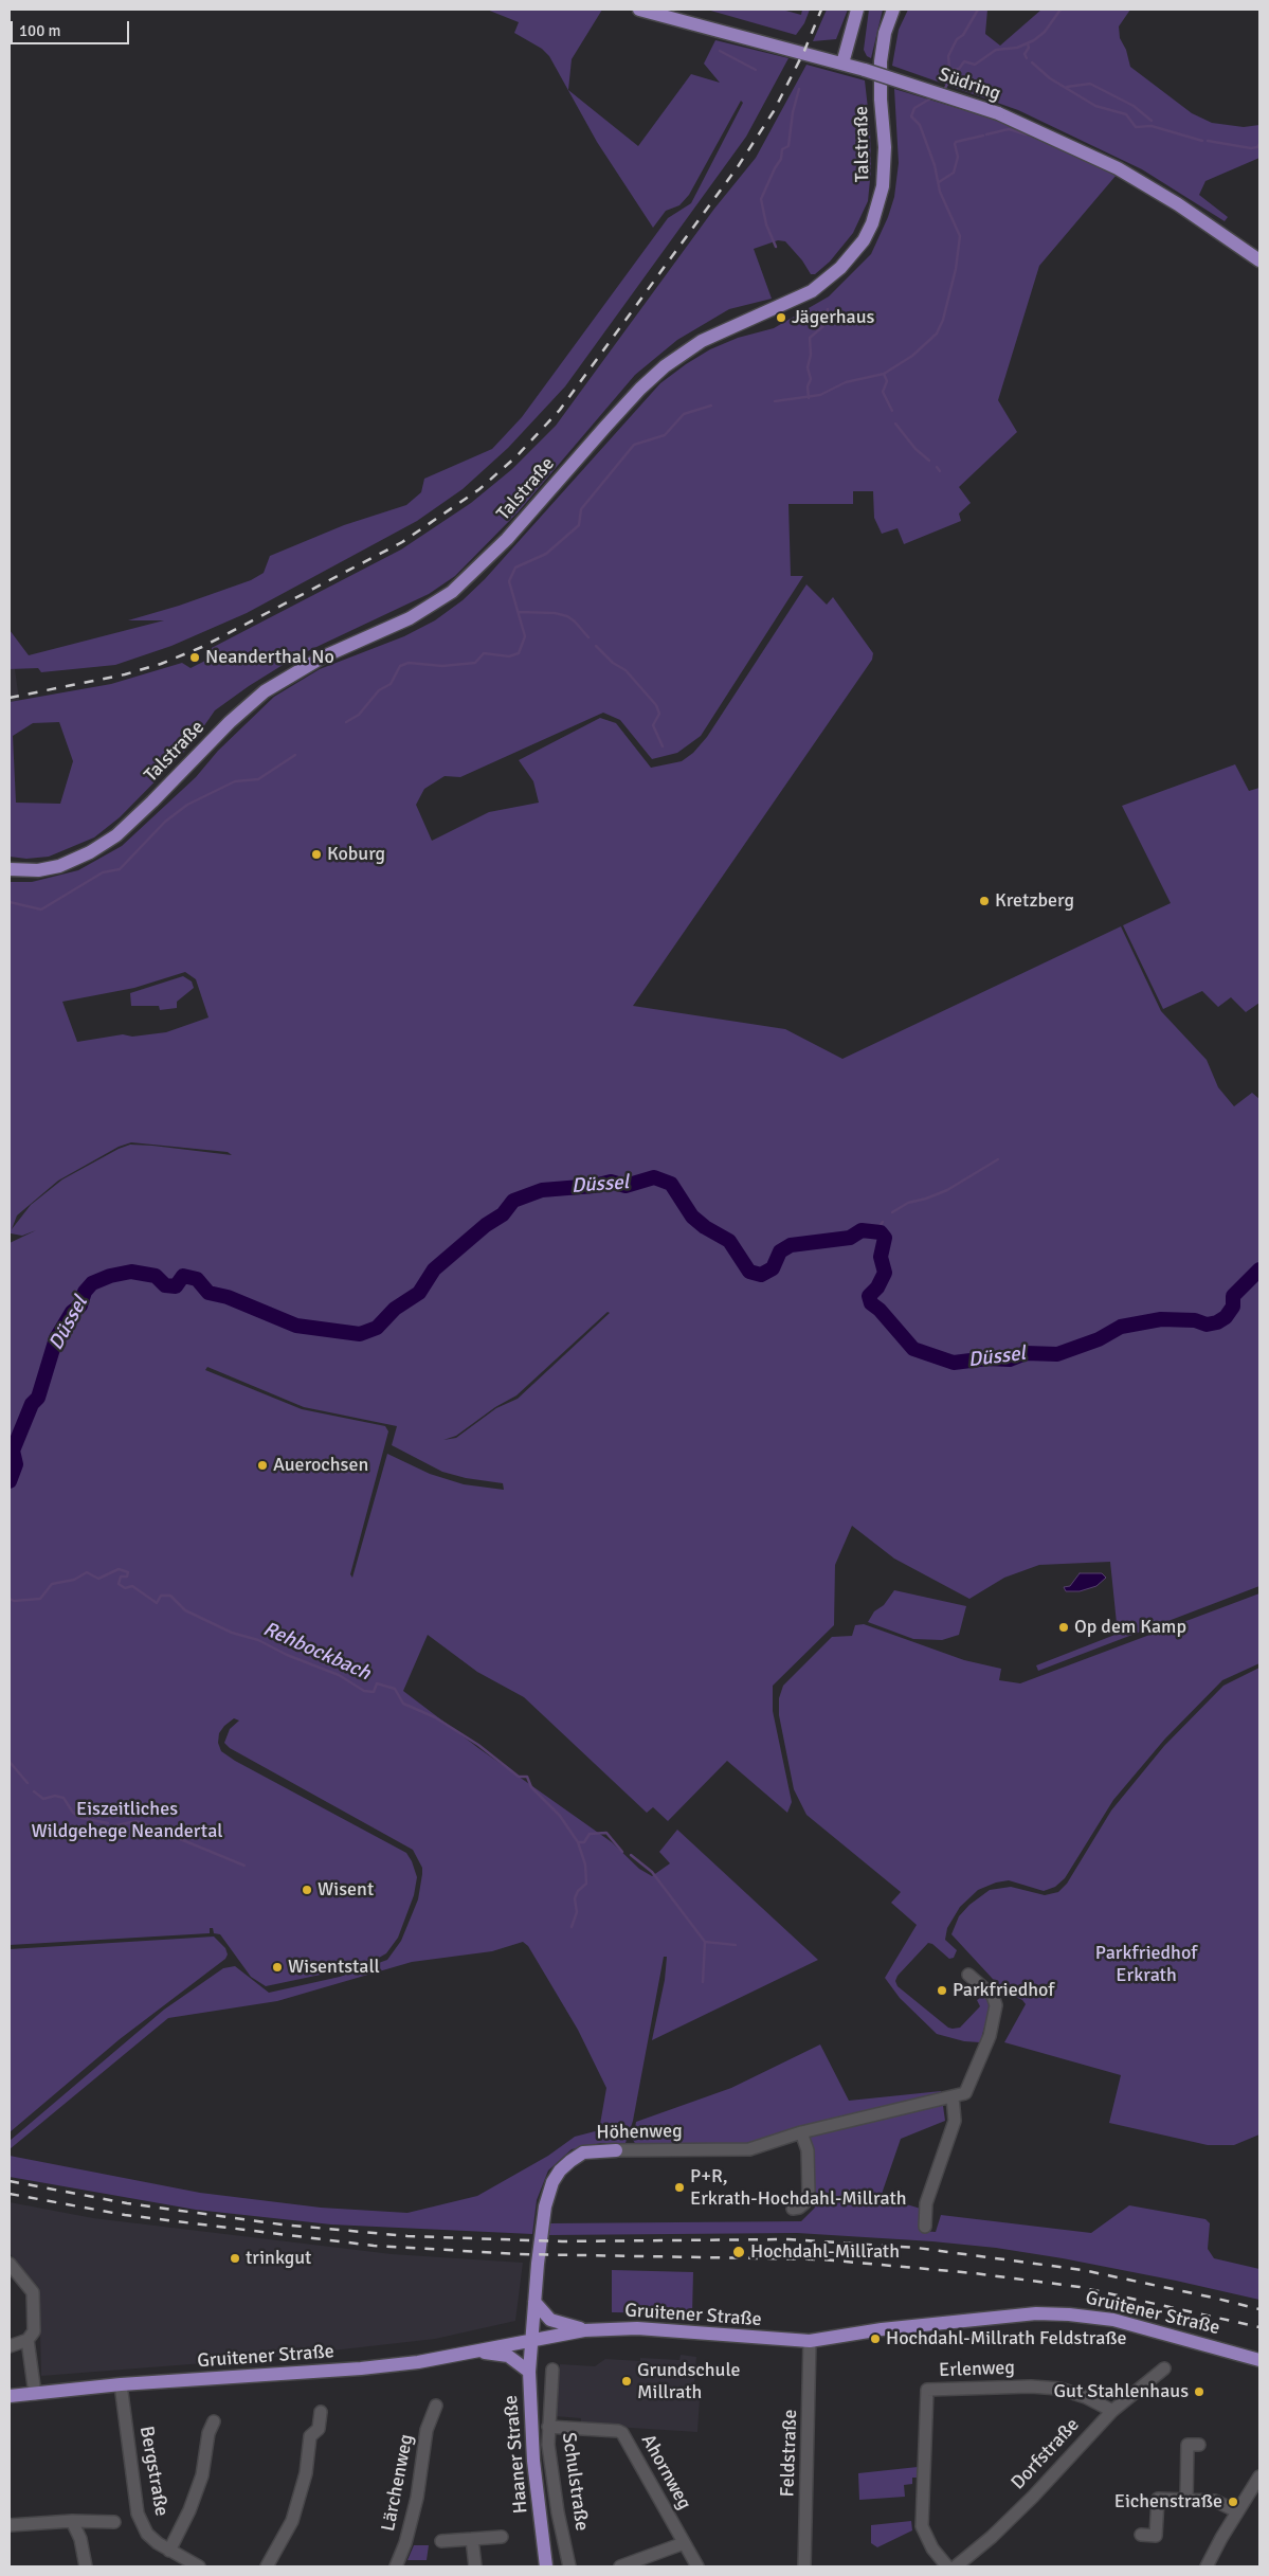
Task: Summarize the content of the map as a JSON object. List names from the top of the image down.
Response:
{
  "streets": {
    "main road": [
      "Südring",
      "Talstraße",
      "Höhenweg",
      "Gruitener Straße",
      "Haaner Straße"
    ],
    "street": [
      "Erlenweg",
      "Feldstraße",
      "Dorfstraße",
      "Bergstraße",
      "Ahornweg",
      "Schulstraße",
      "Lärchenweg"
    ]
  },
  "crossings": [
    ["Höhenweg", "Gruitener Straße"],
    ["Höhenweg", "Haaner Straße"],
    ["Gruitener Straße", "Feldstraße"],
    ["Gruitener Straße", "Haaner Straße"],
    ["Gruitener Straße", "Bergstraße"],
    ["Erlenweg", "Dorfstraße"],
    ["Ahornweg", "Schulstraße"]
  ],
  "water": ["Düssel", "Rehbockbach"],
  "parks": ["Eiszeitliches Wildgehege Neandertal", "Parkfriedhof Erkrath"],
  "places": [
    "Jägerhaus",
    "Neanderthal No",
    "Koburg",
    "Kretzberg",
    "Auerochsen",
    "Op dem Kamp",
    "Wisent",
    "Wisentstall",
    "Parkfriedhof",
    "P+R, Erkrath-Hochdahl-Millrath",
    "Hochdahl-Millrath",
    "trinkgut",
    "Hochdahl-Millrath Feldstraße",
    "Grundschule Millrath",
    "Gut Stahlenhaus",
    "Eichenstraße"
  ],
  "scale_bar": "100 m"
}
